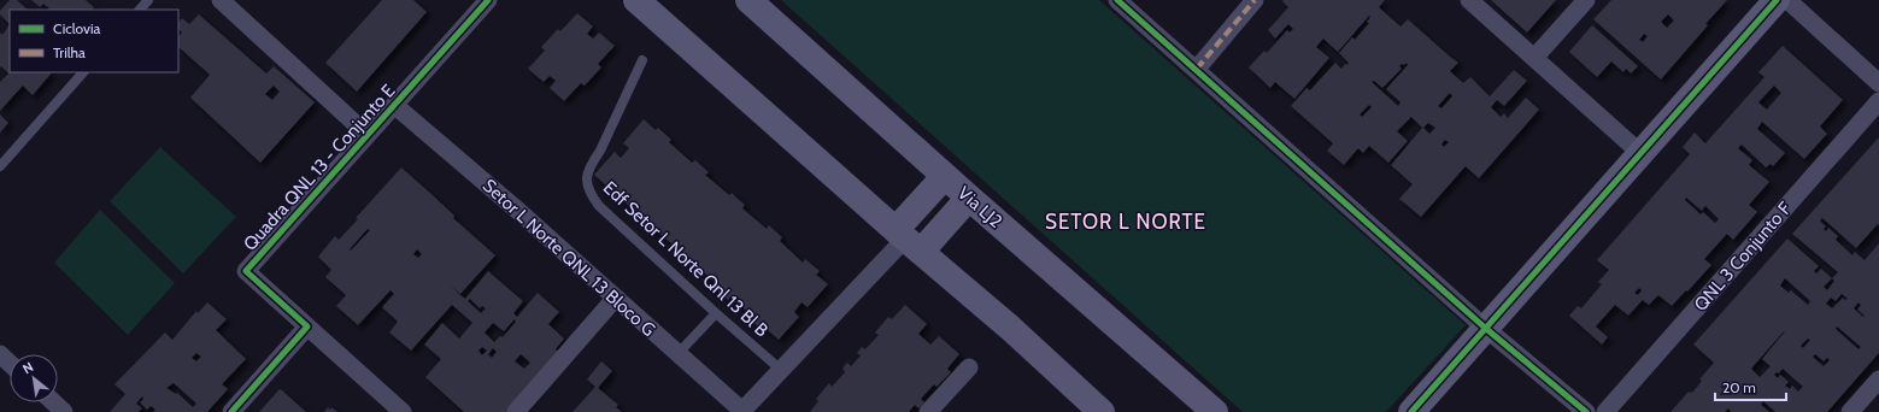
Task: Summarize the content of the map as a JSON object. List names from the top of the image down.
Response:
{
  "streets": {
    "main road": ["Via LJ2"],
    "street": ["Quadra QNL 13 - Conjunto E", "QNL 3 Conjunto F", "Setor L Norte QNL 13 Bloco G"],
    "lane": ["Edf Setor L Norte Qnl 13 Bl B"]
  },
  "crossings": [
    ["Quadra QNL 13 - Conjunto E", "Setor L Norte QNL 13 Bloco G"]
  ],
  "districts": ["SETOR L NORTE"],
  "legend": ["Ciclovia", "Trilha"],
  "scale_bar": "20 m",
  "north": "top left"
}
